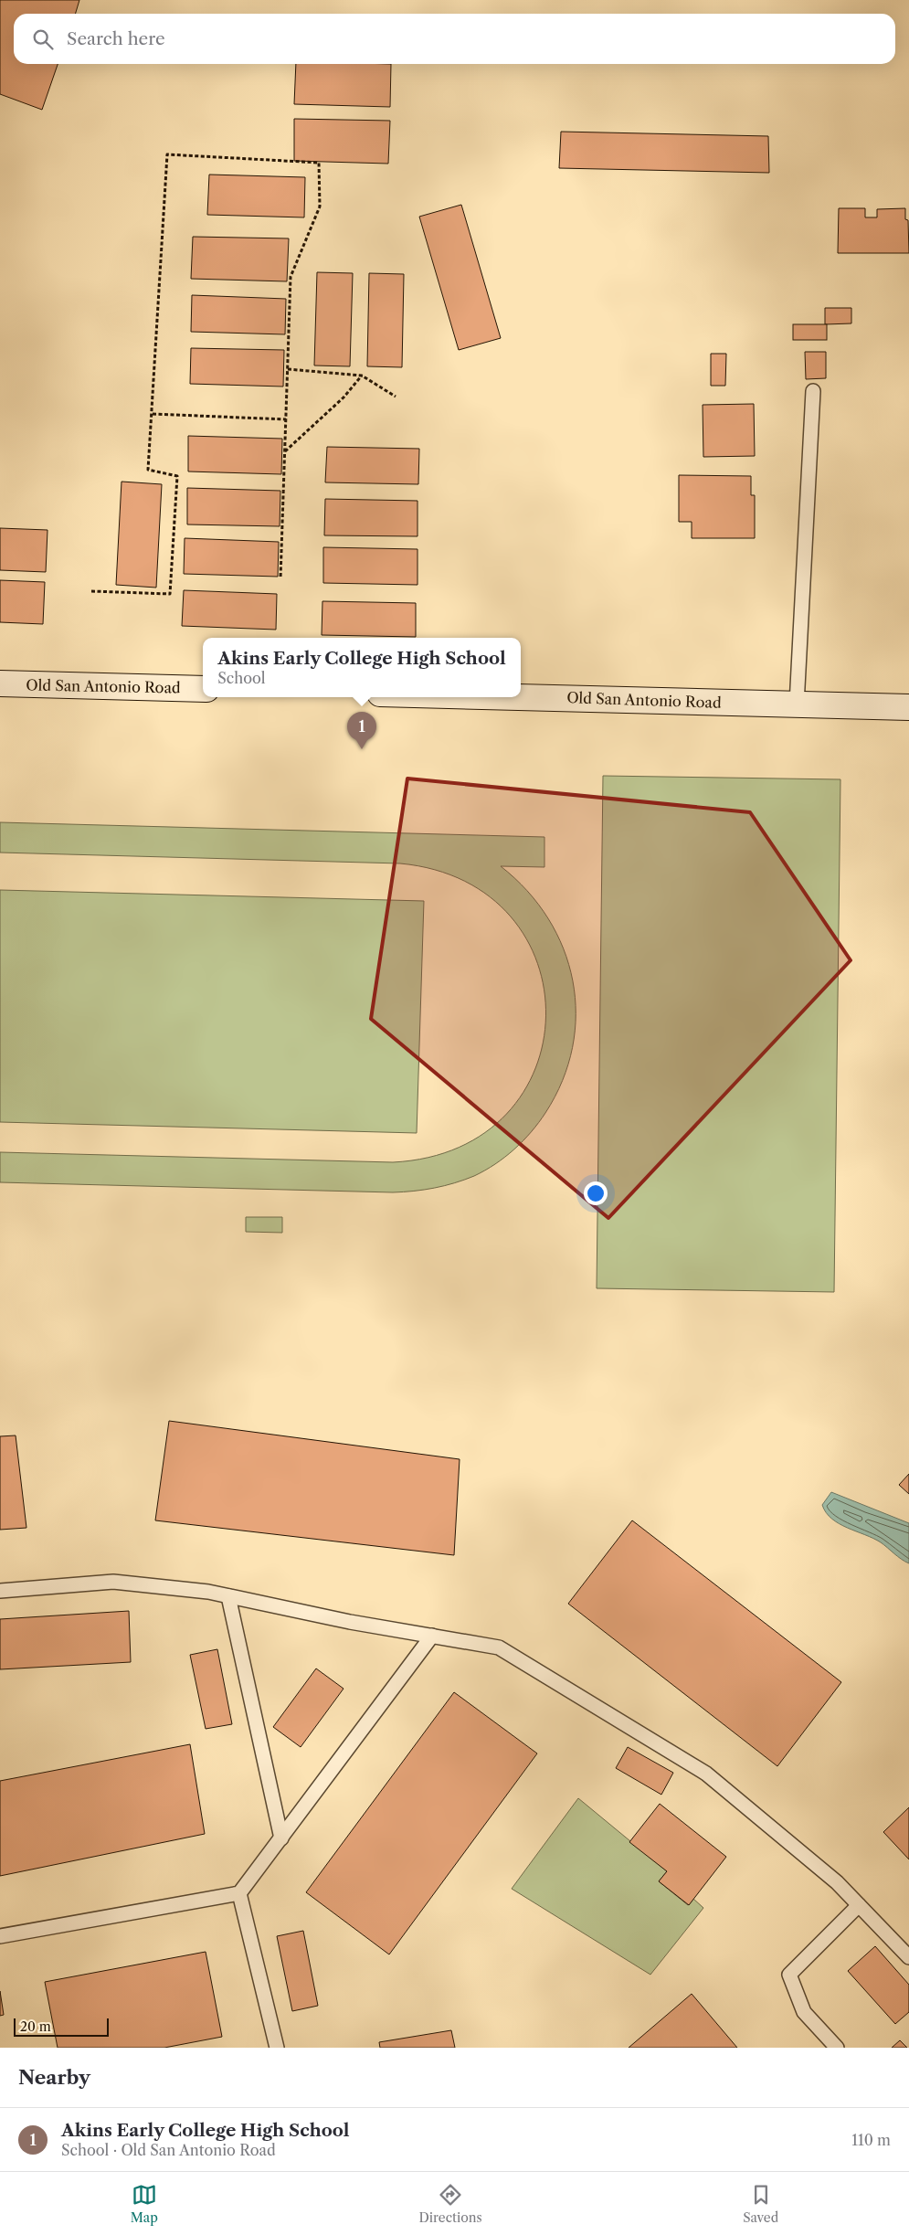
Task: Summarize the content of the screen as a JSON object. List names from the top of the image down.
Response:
{
  "streets": {
    "street": ["Old San Antonio Road"]
  },
  "scale_bar": "20 m",
  "page": {
    "search": "Search here",
    "popup": ["Akins Early College High School", "School"],
    "pins": "1",
    "scale": "20 m",
    "heading": "Nearby",
    "list": [
      {
        "mark": "1",
        "name": "Akins Early College High School",
        "note": "School · Old San Antonio Road",
        "value": "110 m"
      }
    ],
    "nav": ["Map", "Directions", "Saved"]
  }
}
